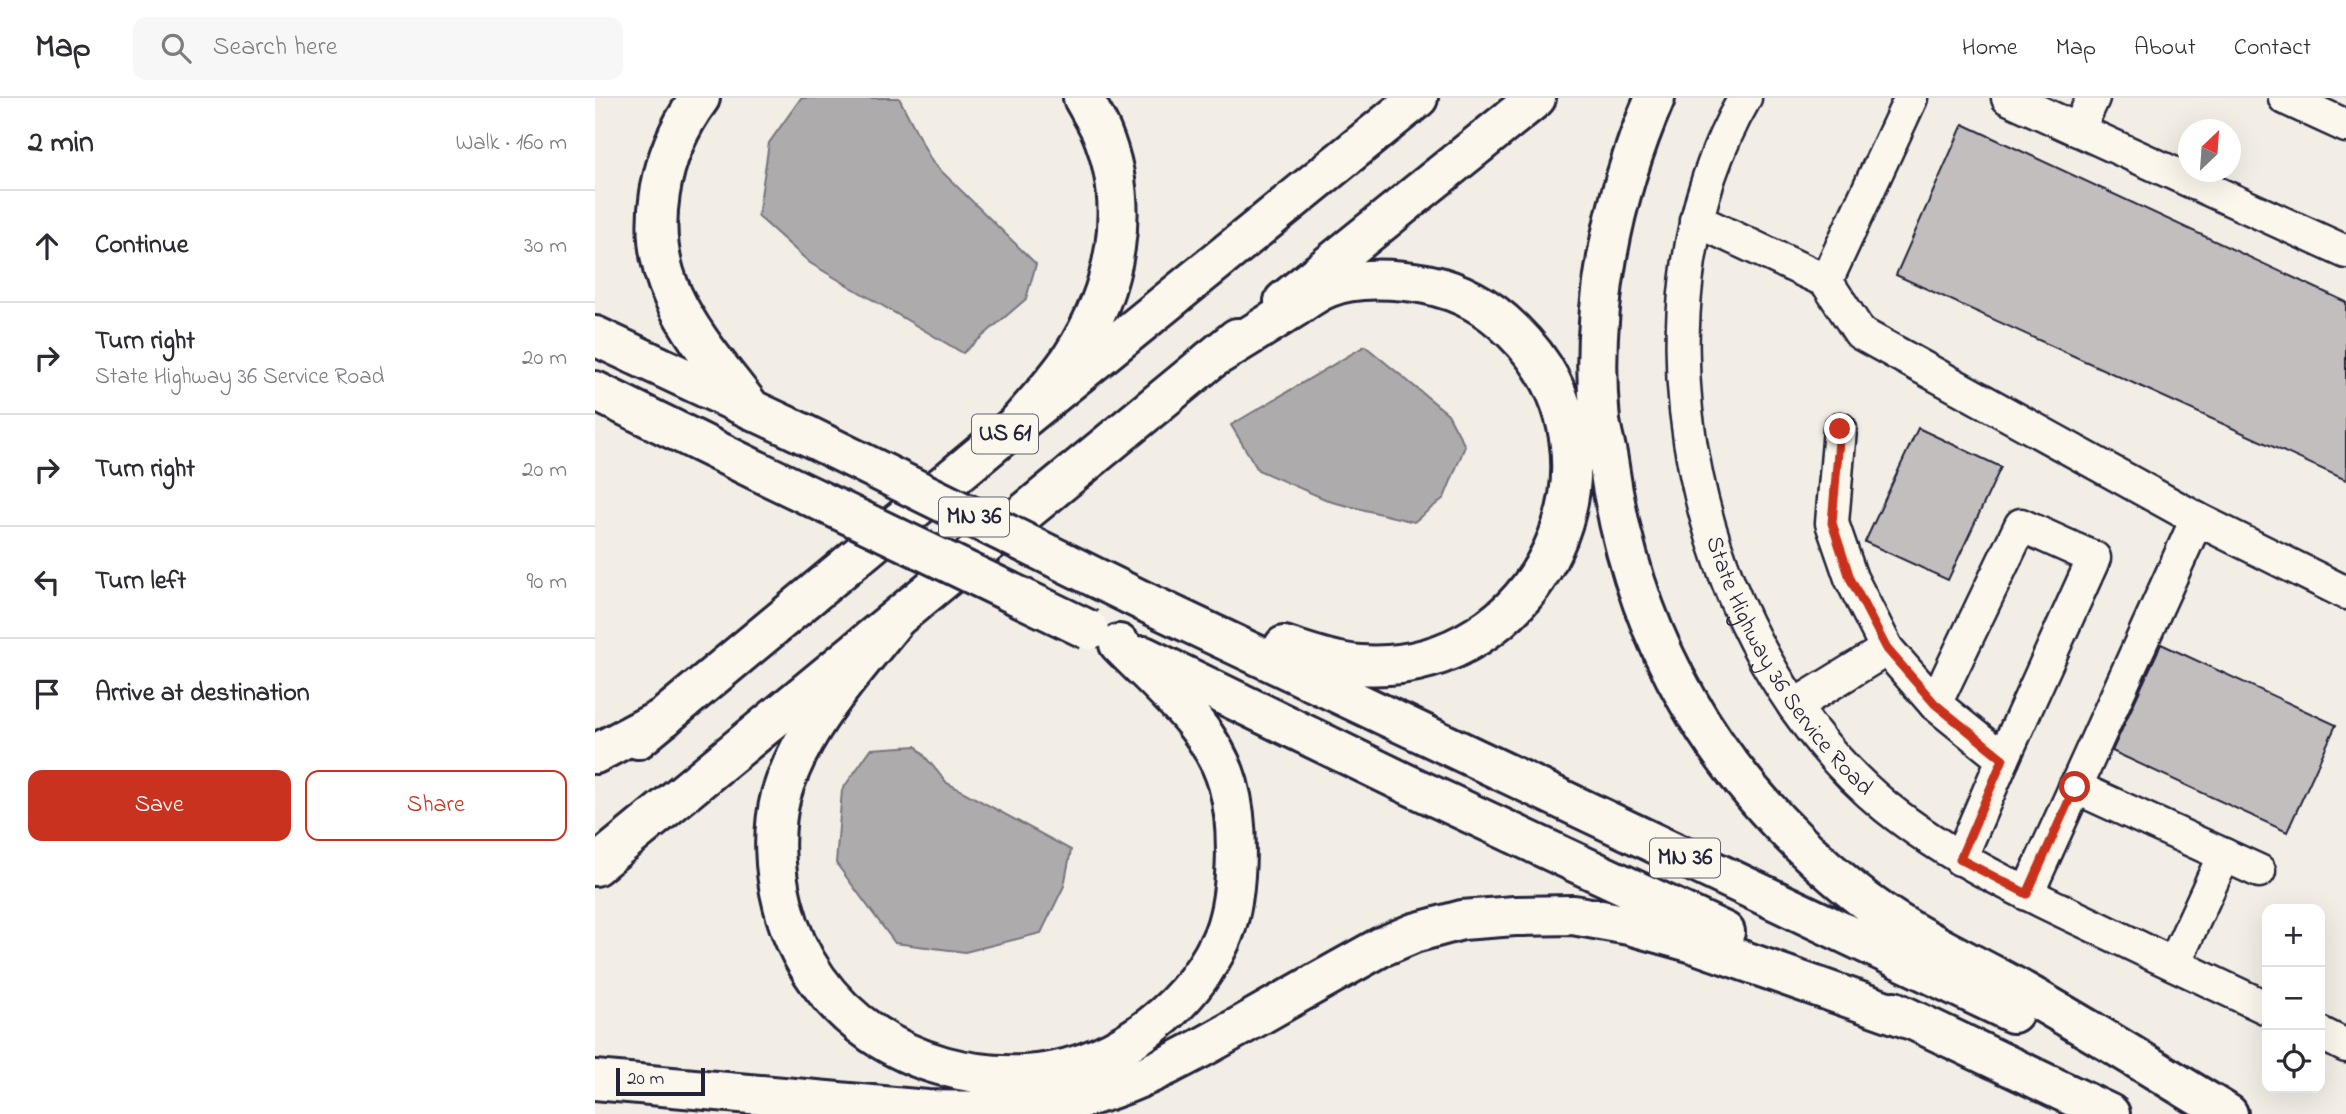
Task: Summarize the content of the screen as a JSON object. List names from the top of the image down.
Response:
{
  "streets": {
    "main road": ["US 61", "MN 36"],
    "street": ["State Highway 36 Service Road"]
  },
  "scale_bar": "20 m",
  "north": "top right",
  "page": {
    "header": "Map",
    "search": "Search here",
    "nav": [
      "Home",
      "Map",
      "About",
      "Contact"
    ],
    "heading": ["2 min", "Walk · 160 m"],
    "list": [
      ["Continue", "30 m"],
      ["Turn right", "State Highway 36 Service Road", "20 m"],
      ["Turn right", "20 m"],
      ["Turn left", "90 m"],
      "Arrive at destination"
    ],
    "buttons": ["Save", "Share"],
    "map_buttons": ["+", "−"],
    "scale": "20 m"
  }
}
